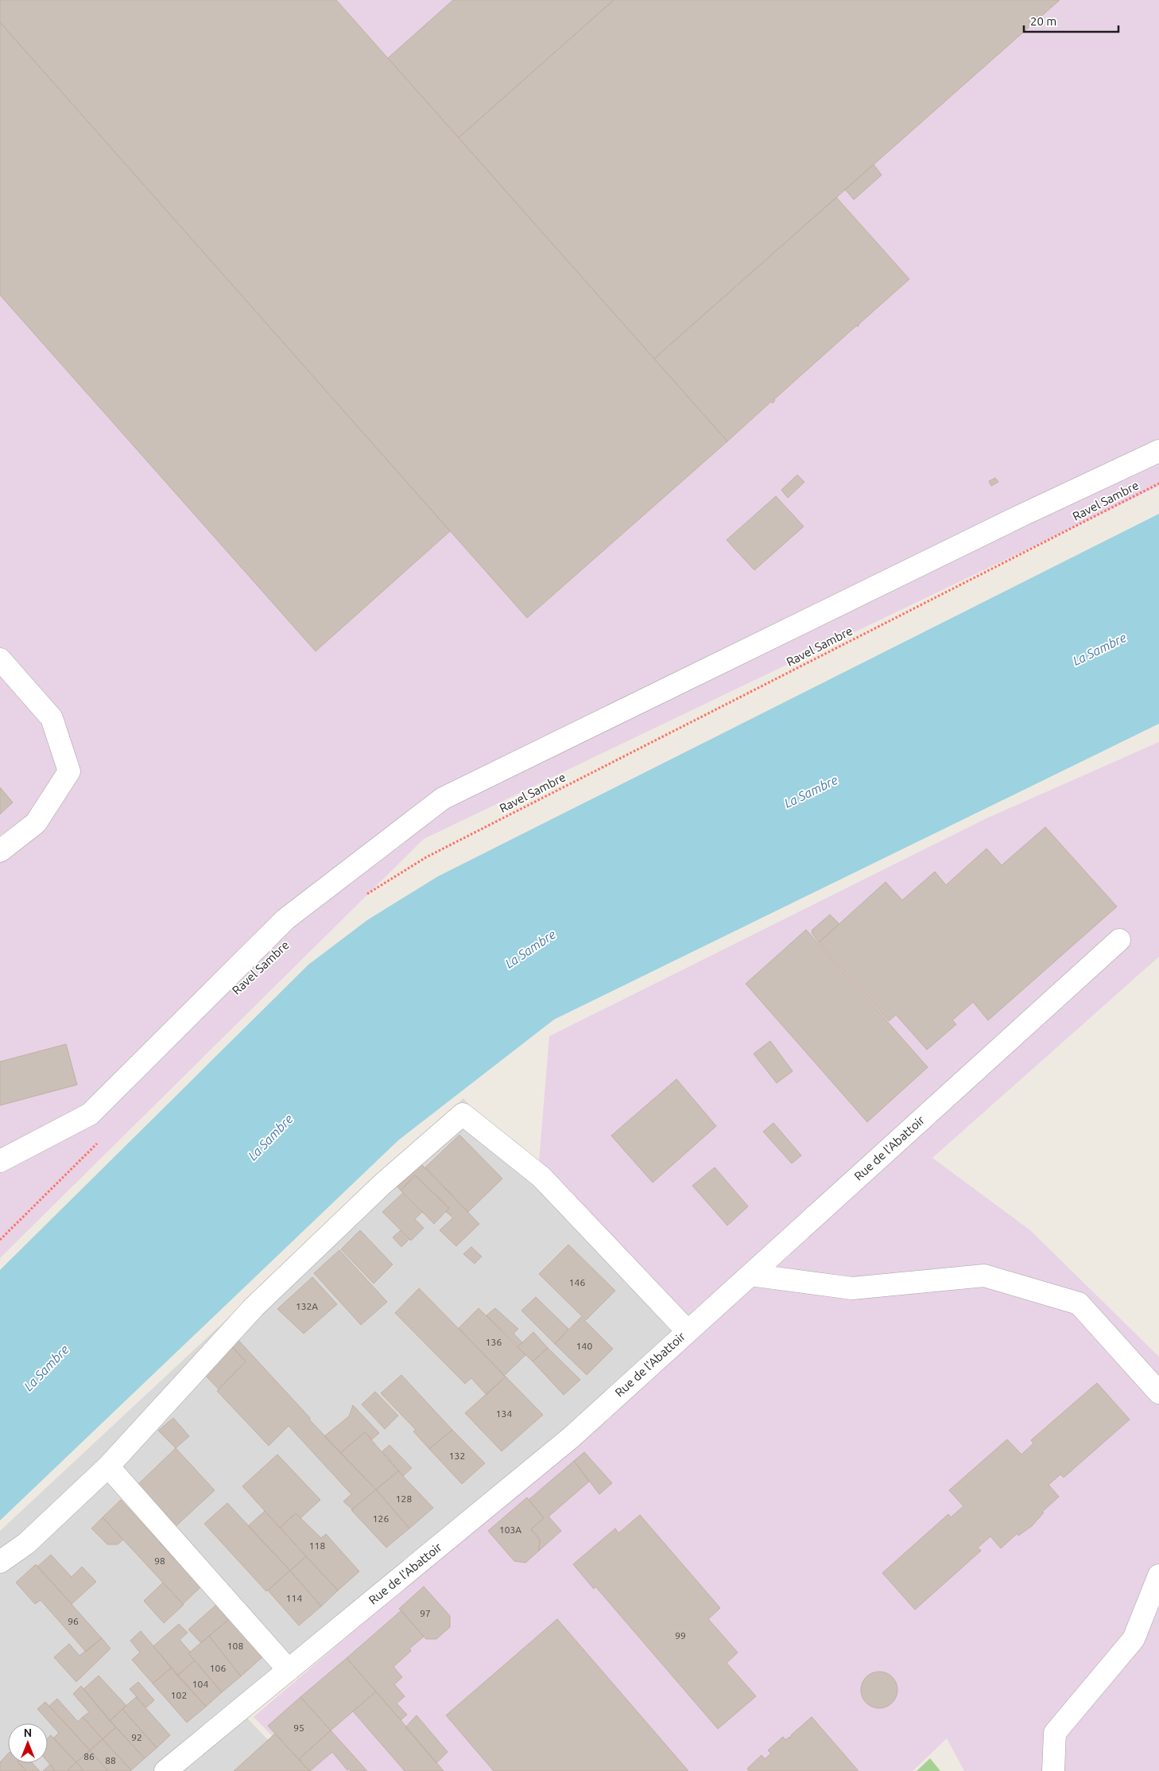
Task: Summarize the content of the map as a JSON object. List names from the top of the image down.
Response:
{
  "streets": {
    "street": ["Rue de l'Abattoir"],
    "path": ["Ravel Sambre"]
  },
  "water": ["La Sambre"],
  "house_numbers": [
    "146",
    "132A",
    "136",
    "140",
    "134",
    "132",
    "128",
    "126",
    "103A",
    "118",
    "98",
    "114",
    "97",
    "96",
    "99",
    "108",
    "106",
    "104",
    "102",
    "95",
    "92",
    "86",
    "88"
  ],
  "scale_bar": "20 m",
  "north": "top"
}
